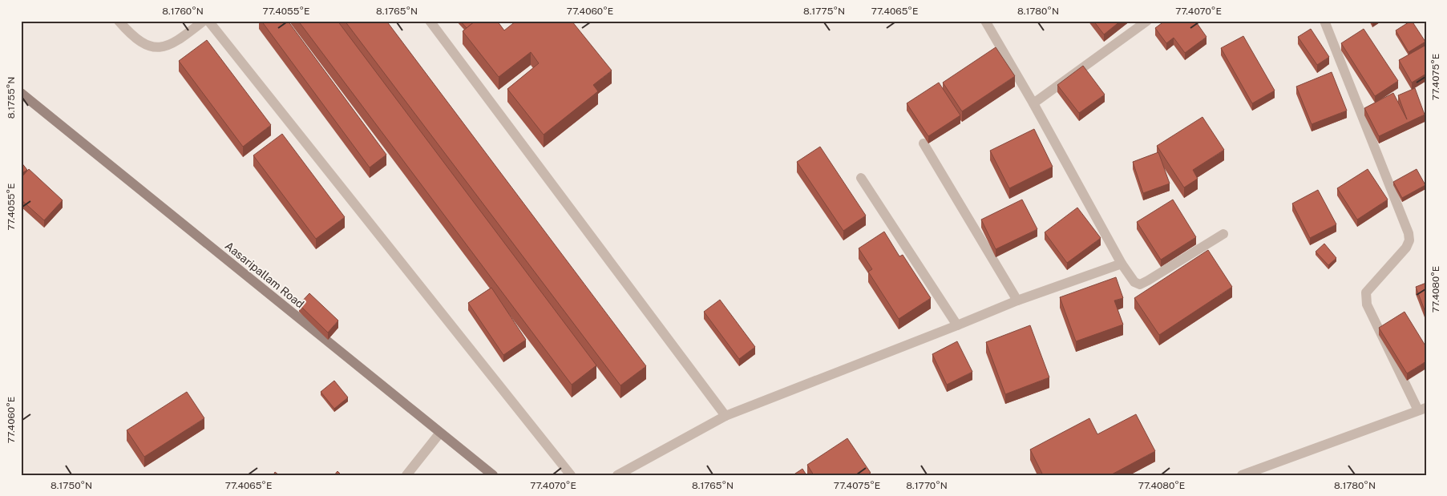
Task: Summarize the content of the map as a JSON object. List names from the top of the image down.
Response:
{
  "streets": {
    "main road": ["Aasaripallam Road"]
  },
  "coordinates": [
    "8.1760°N",
    "77.4055°E",
    "8.1765°N",
    "77.4060°E",
    "8.1775°N",
    "77.4065°E",
    "8.1780°N",
    "77.4070°E",
    "77.4075°E",
    "8.1755°N",
    "77.4080°E",
    "8.1750°N",
    "8.1770°N"
  ]
}
